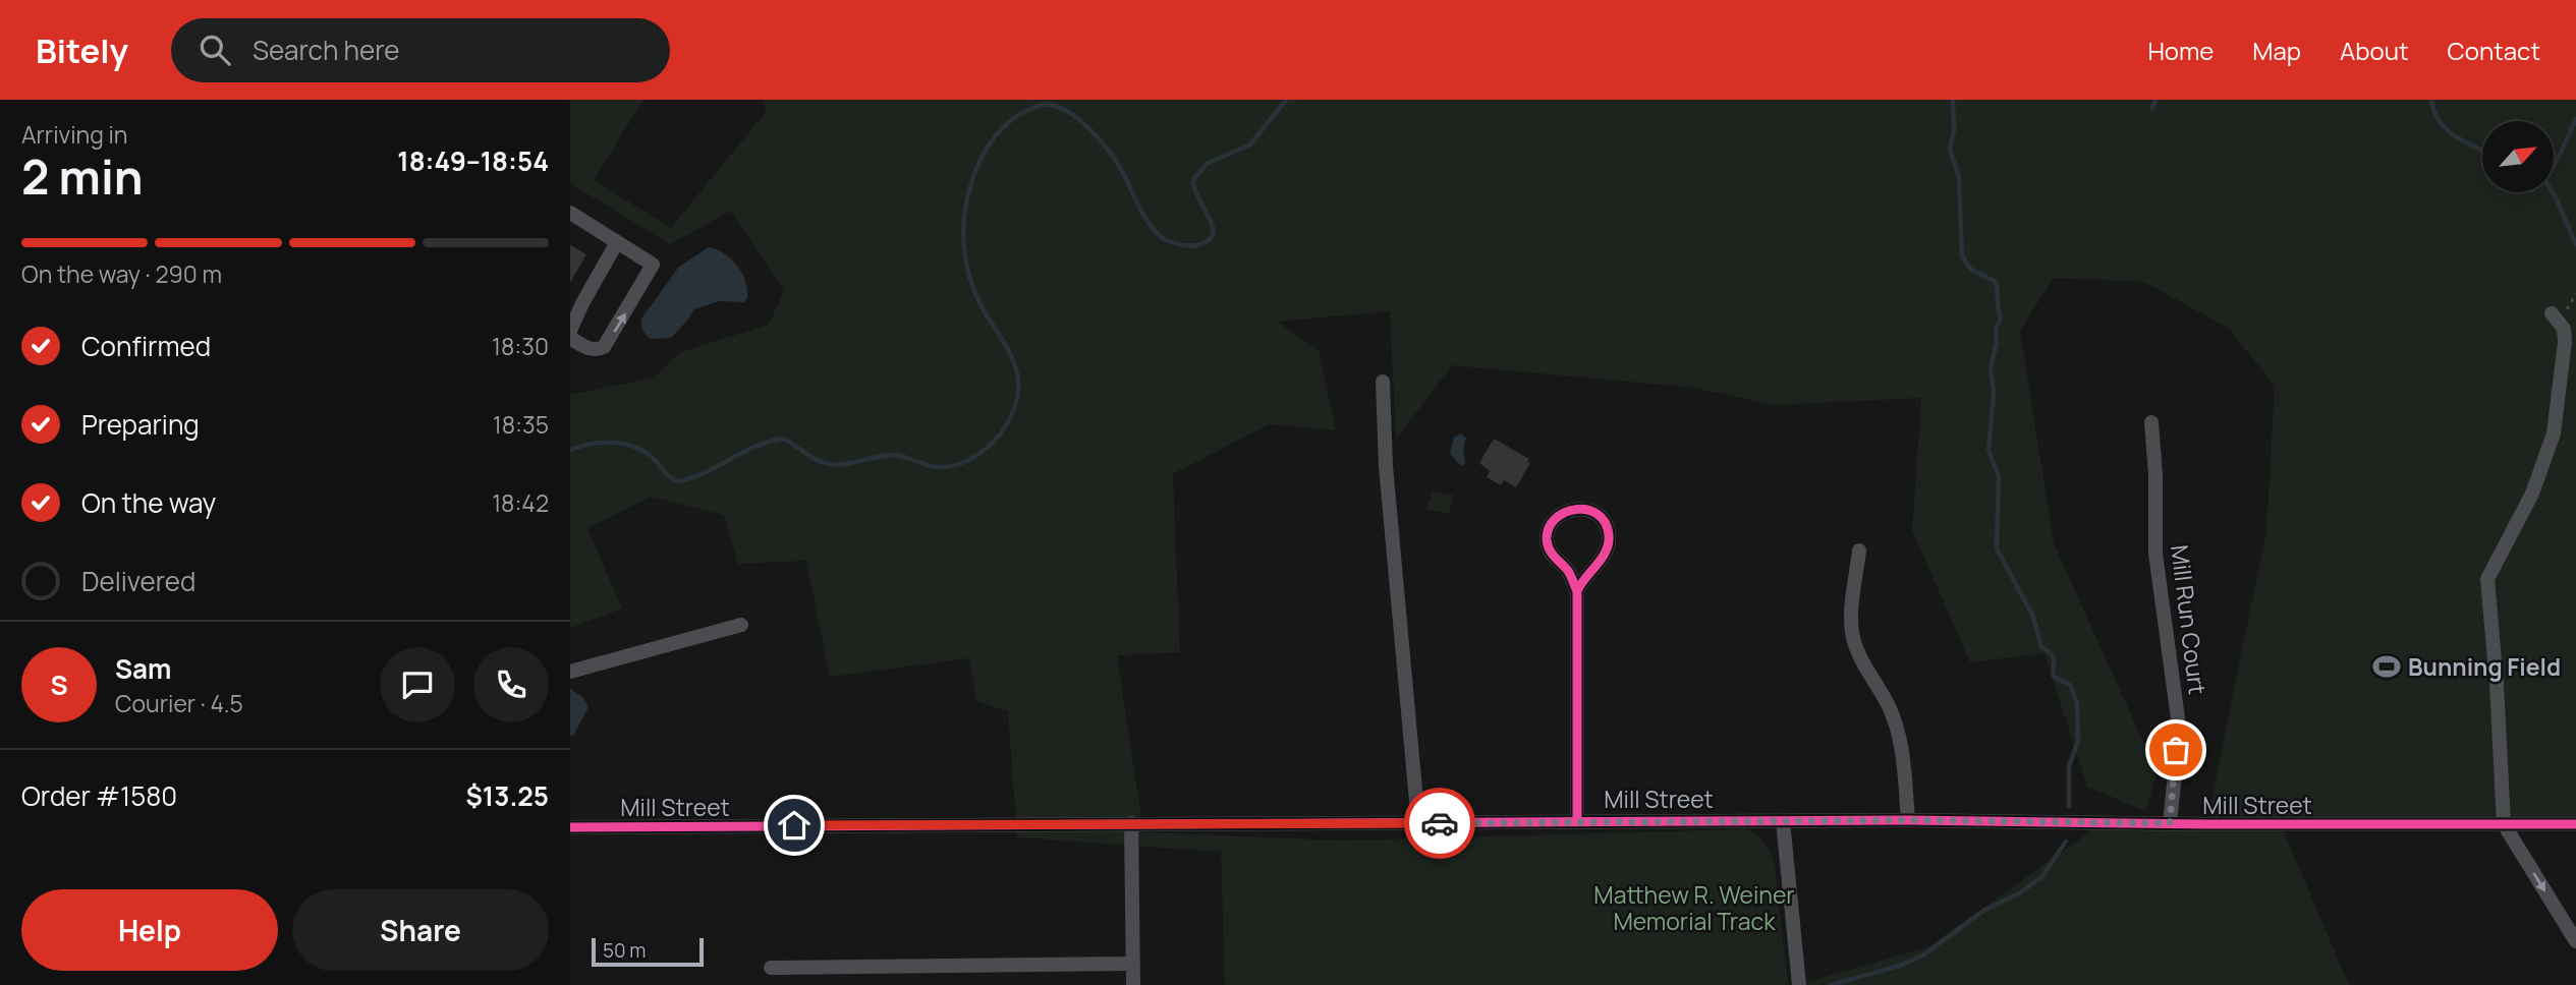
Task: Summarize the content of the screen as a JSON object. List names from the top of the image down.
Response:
{
  "streets": {
    "street": ["Mill Run Court", "Mill Street"]
  },
  "crossings": [
    ["Mill Run Court", "Mill Street"]
  ],
  "parks": ["Matthew R. Weiner Memorial Track"],
  "places": {
    "sports": ["Bunning Field"]
  },
  "scale_bar": "50 m",
  "north": "top right",
  "page": {
    "header": "Bitely",
    "search": "Search here",
    "nav": [
      "Home",
      "Map",
      "About",
      "Contact"
    ],
    "heading": ["2 min", "Arriving in", "18:49–18:54"],
    "panel": [
      "Sam",
      "Courier · 4.5",
      "Order #1580",
      "$13.25"
    ],
    "bar": "On the way · 290 m",
    "list": [
      ["Confirmed", "18:30"],
      ["Preparing", "18:35"],
      ["On the way", "18:42"],
      "Delivered"
    ],
    "round": "S",
    "buttons": ["Help", "Share"],
    "scale": "50 m"
  }
}
